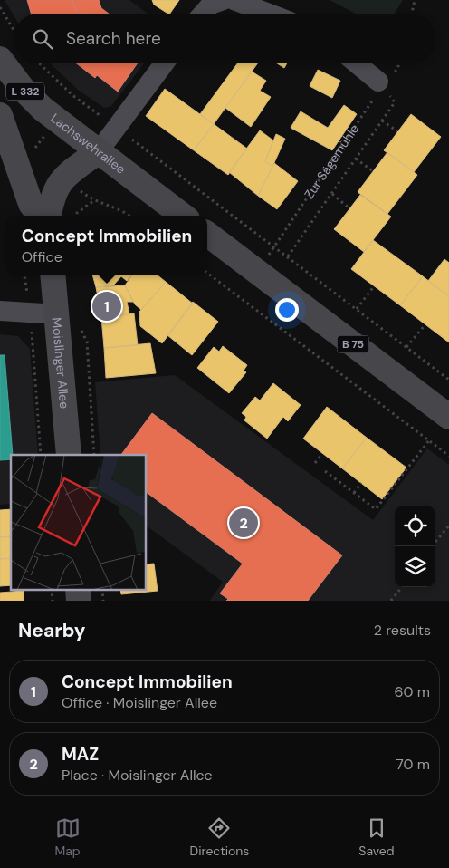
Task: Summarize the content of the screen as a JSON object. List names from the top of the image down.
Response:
{
  "streets": {
    "main road": [
      "L 332",
      "Lachswehrallee",
      "B 75",
      "Moislinger Allee"
    ],
    "path": ["Zur Sägemühle"]
  },
  "crossings": [
    ["Zur Sägemühle", "B 75"]
  ],
  "page": {
    "search": "Search here",
    "popup": ["Concept Immobilien", "Office"],
    "pins": ["1", "2"],
    "heading": ["Nearby", "2 results"],
    "list": [
      {
        "mark": "1",
        "name": "Concept Immobilien",
        "note": "Office · Moislinger Allee",
        "value": "60 m"
      },
      {
        "mark": "2",
        "name": "MAZ",
        "note": "Place · Moislinger Allee",
        "value": "70 m"
      }
    ],
    "nav": ["Map", "Directions", "Saved"]
  }
}
